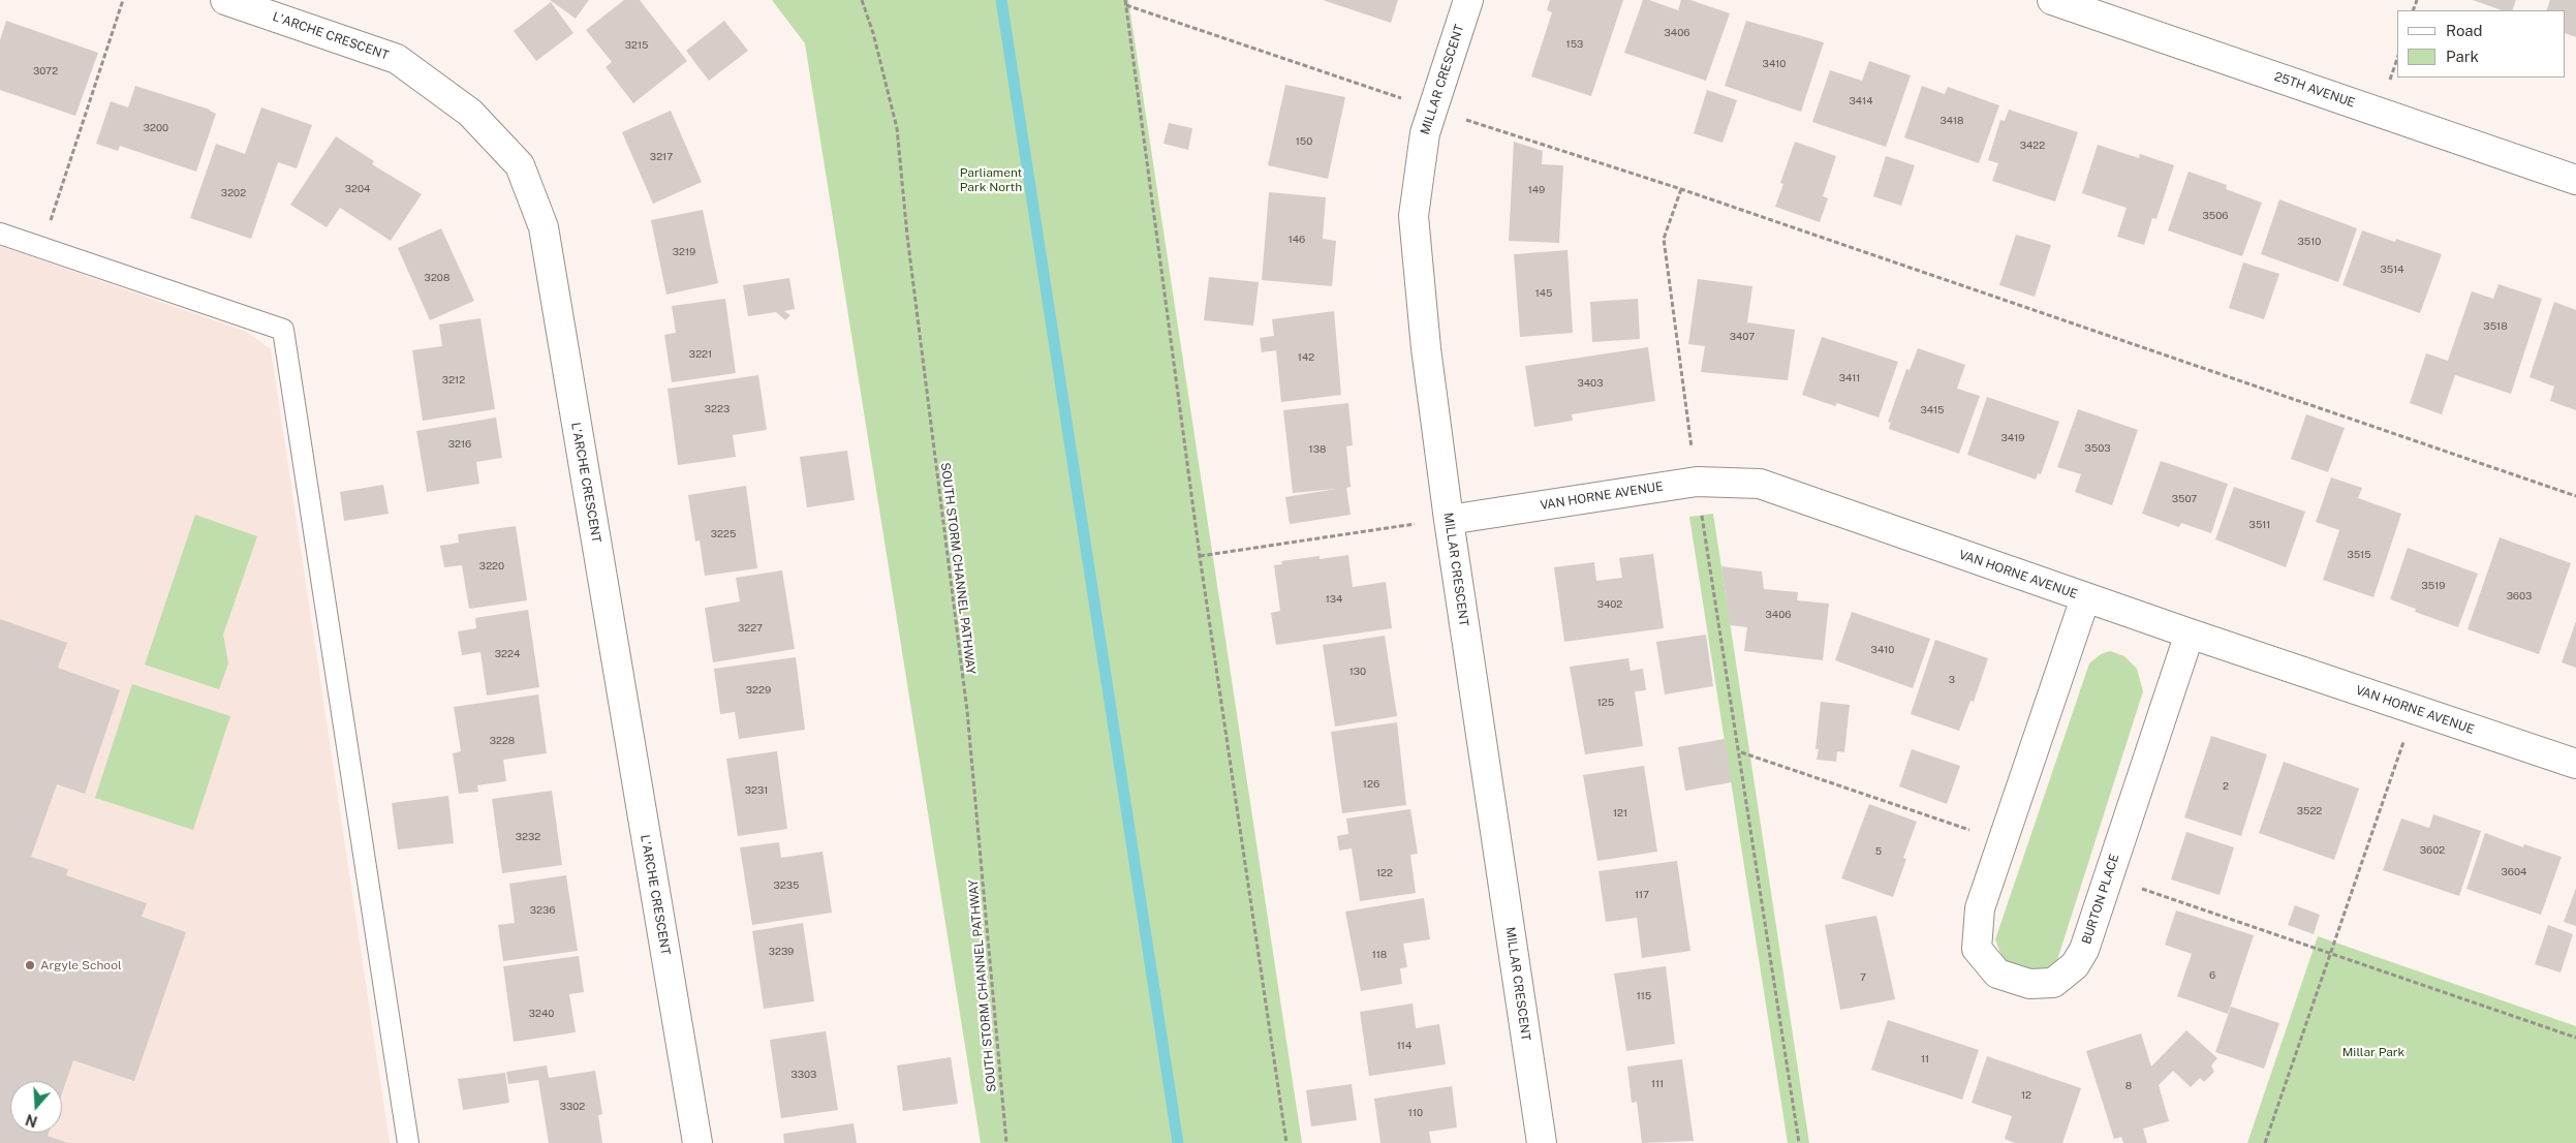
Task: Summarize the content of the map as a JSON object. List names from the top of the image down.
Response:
{
  "streets": {
    "street": [
      "L'ARCHE CRESCENT",
      "MILLAR CRESCENT",
      "25TH AVENUE",
      "VAN HORNE AVENUE",
      "BURTON PLACE"
    ],
    "path": ["SOUTH STORM CHANNEL PATHWAY"]
  },
  "crossings": [
    ["MILLAR CRESCENT", "VAN HORNE AVENUE"],
    ["VAN HORNE AVENUE", "BURTON PLACE"]
  ],
  "parks": ["Parliament Park North", "Millar Park"],
  "places": ["Argyle School"],
  "house_numbers": [
    "3406",
    "153",
    "3215",
    "3410",
    "3072",
    "3414",
    "3418",
    "3200",
    "150",
    "3422",
    "3217",
    "3204",
    "149",
    "3202",
    "3506",
    "146",
    "3510",
    "3219",
    "3514",
    "3208",
    "145",
    "3518",
    "3407",
    "3221",
    "142",
    "3411",
    "3212",
    "3403",
    "3223",
    "3415",
    "3419",
    "3216",
    "3503",
    "138",
    "3507",
    "3511",
    "3225",
    "3515",
    "3220",
    "3519",
    "3603",
    "134",
    "3402",
    "3406",
    "3227",
    "3410",
    "3224",
    "130",
    "3",
    "3229",
    "125",
    "3228",
    "126",
    "2",
    "3231",
    "3522",
    "121",
    "3232",
    "3602",
    "5",
    "3604",
    "122",
    "3235",
    "117",
    "3236",
    "3239",
    "118",
    "6",
    "7",
    "115",
    "3240",
    "114",
    "11",
    "3303",
    "111",
    "8",
    "12",
    "3302",
    "110"
  ],
  "legend": ["Road", "Park"],
  "north": "bottom"
}
